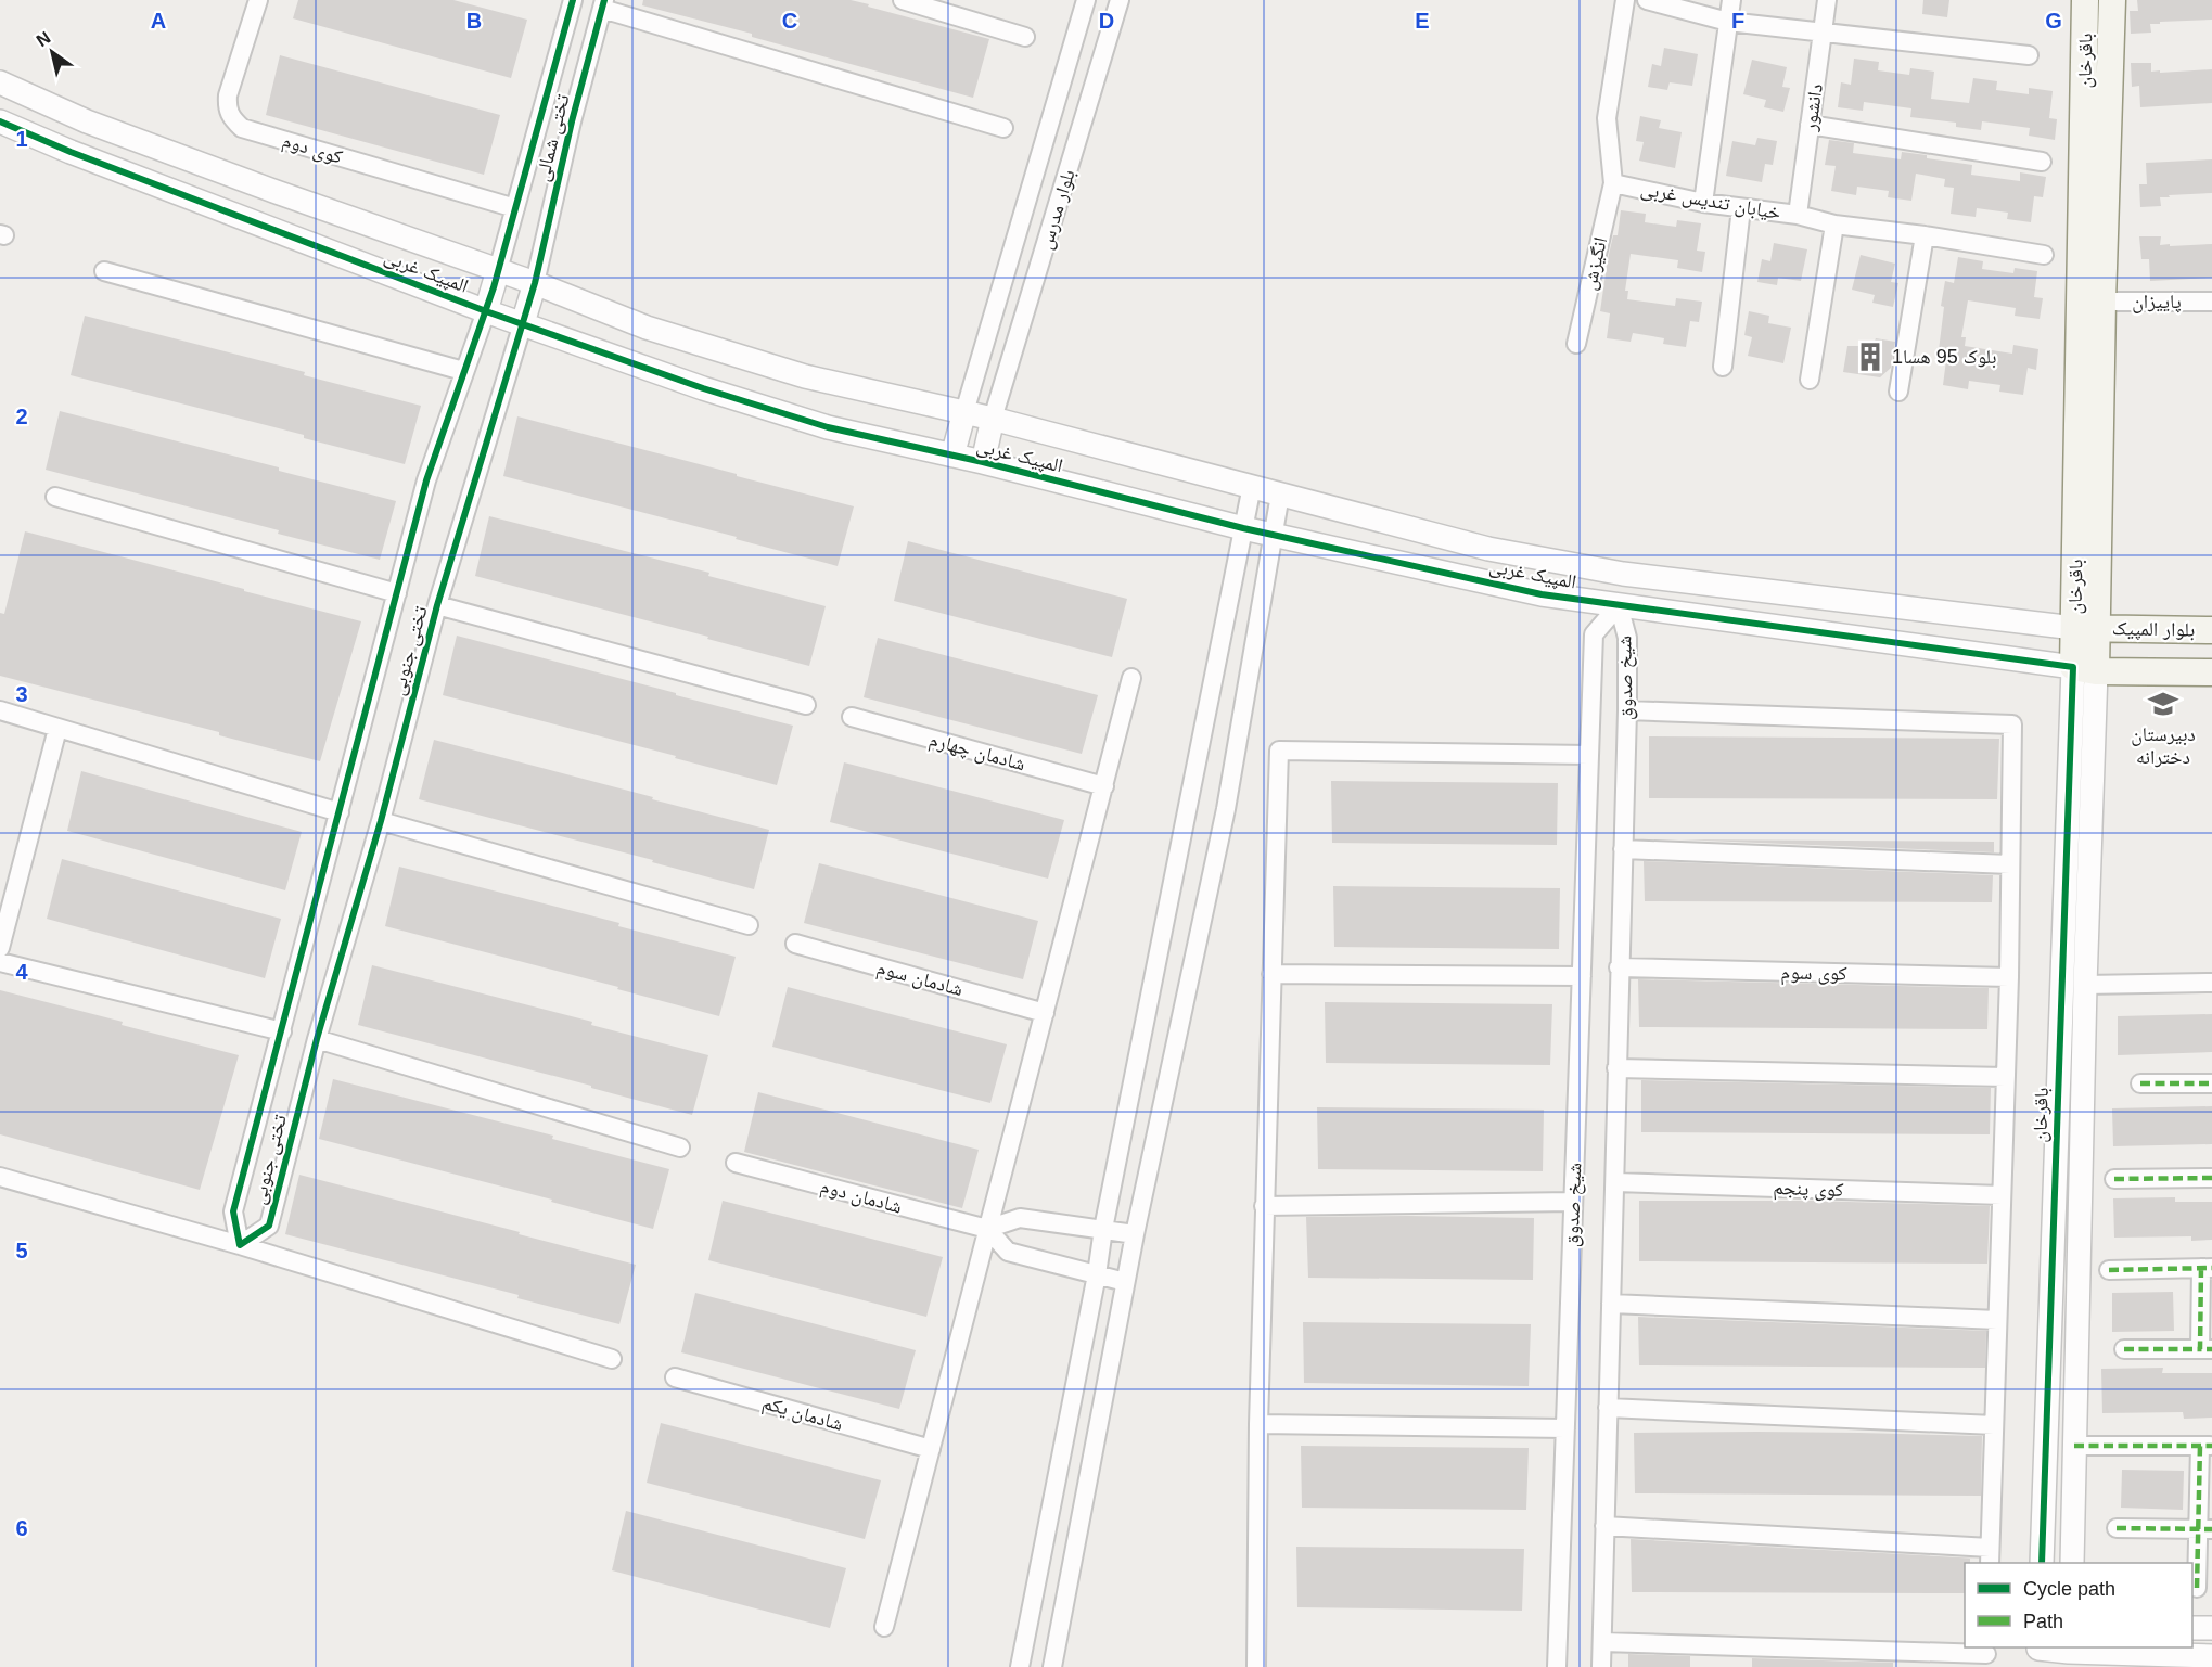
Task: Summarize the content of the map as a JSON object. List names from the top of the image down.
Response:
{
  "streets": {
    "main road": ["باقرخان", "بلوار المپیک"],
    "street": [
      "دانشور",
      "تختی شمالی",
      "کوی دوم",
      "خیابان تندیس غربی",
      "بلوار مدرس",
      "انگیزش",
      "المپیک غربی",
      "پاییزان",
      "تختی جنوبی",
      "شیخ صدوق",
      "شادمان چهارم",
      "کوی سوم",
      "شادمان سوم",
      "کوی پنجم",
      "شادمان دوم",
      "شادمان یکم"
    ]
  },
  "crossings": [
    ["باقرخان", "المپیک غربی"],
    ["باقرخان", "پاییزان"],
    ["باقرخان", "بلوار المپیک"],
    ["دانشور", "خیابان تندیس غربی"],
    ["تختی شمالی", "کوی دوم"],
    ["تختی شمالی", "المپیک غربی"],
    ["خیابان تندیس غربی", "انگیزش"],
    ["بلوار مدرس", "المپیک غربی"],
    ["المپیک غربی", "بلوار المپیک"],
    ["المپیک غربی", "تختی جنوبی"],
    ["المپیک غربی", "شیخ صدوق"],
    ["شیخ صدوق", "کوی سوم"],
    ["شیخ صدوق", "کوی پنجم"]
  ],
  "places": {
    "building": ["بلوک 95 هسا1"],
    "school or university": ["دبیرستان دخترانه"]
  },
  "legend": ["Cycle path", "Path"],
  "north": "top left",
  "grid": {
    "columns": [
      "A",
      "B",
      "C",
      "D",
      "E",
      "F",
      "G"
    ],
    "rows": [
      "1",
      "2",
      "3",
      "4",
      "5",
      "6"
    ]
  }
}
